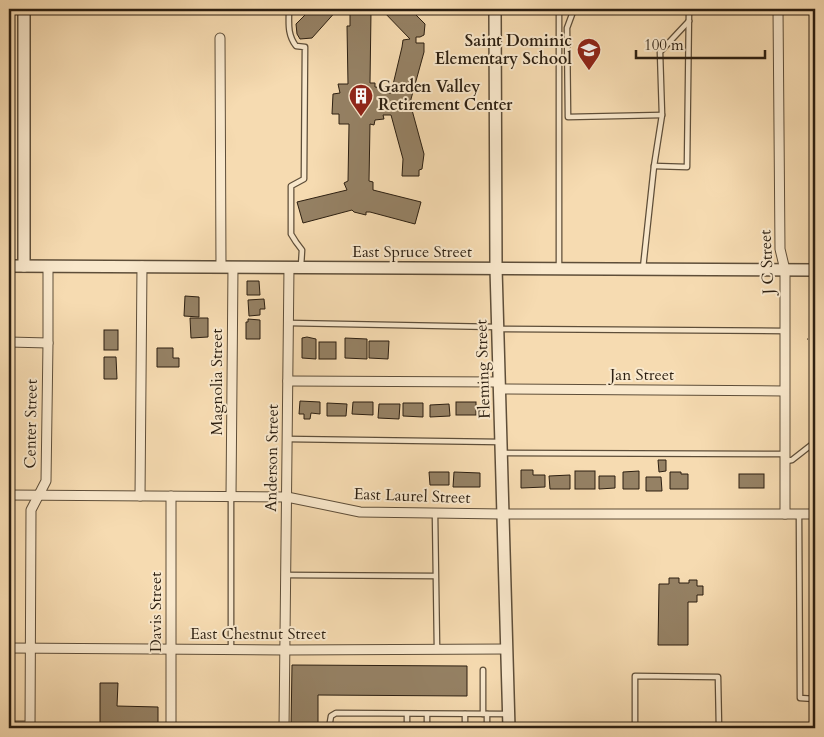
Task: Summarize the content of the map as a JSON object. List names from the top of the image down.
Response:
{
  "streets": {
    "street": [
      "East Spruce Street",
      "J C Street",
      "Fleming Street",
      "Jan Street",
      "Magnolia Street",
      "Center Street",
      "Anderson Street",
      "East Laurel Street",
      "Davis Street",
      "East Chestnut Street"
    ]
  },
  "crossings": [
    ["East Spruce Street", "J C Street"],
    ["East Spruce Street", "Fleming Street"],
    ["East Spruce Street", "Magnolia Street"],
    ["East Spruce Street", "Center Street"],
    ["East Spruce Street", "Anderson Street"],
    ["J C Street", "Jan Street"],
    ["J C Street", "East Laurel Street"],
    ["Fleming Street", "Jan Street"],
    ["Fleming Street", "East Laurel Street"],
    ["Fleming Street", "East Chestnut Street"],
    ["Jan Street", "Anderson Street"],
    ["Magnolia Street", "East Laurel Street"],
    ["Center Street", "East Laurel Street"],
    ["Center Street", "East Chestnut Street"],
    ["Anderson Street", "East Laurel Street"],
    ["Anderson Street", "East Chestnut Street"],
    ["East Laurel Street", "Davis Street"],
    ["Davis Street", "East Chestnut Street"]
  ],
  "places": {
    "school or university": ["Saint Dominic Elementary School"],
    "building": ["Garden Valley Retirement Center"]
  },
  "scale_bar": "100 m"
}
